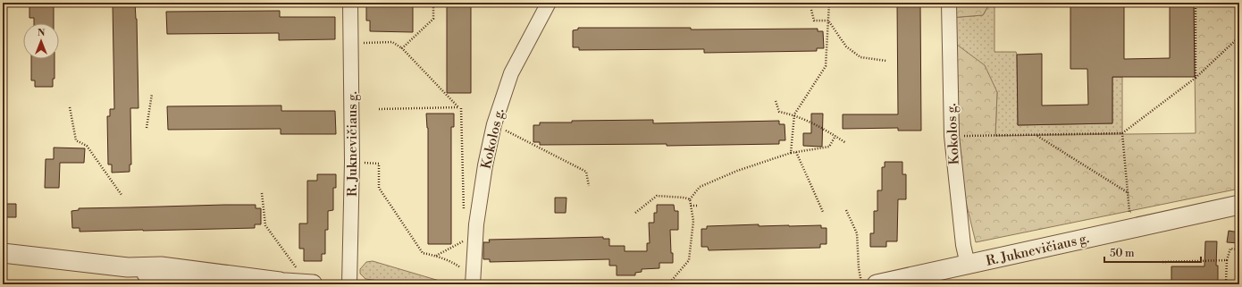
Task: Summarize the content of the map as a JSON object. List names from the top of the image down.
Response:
{
  "streets": {
    "street": ["Kokolos g.", "R. Juknevičiaus g."]
  },
  "crossings": [
    ["Kokolos g.", "R. Juknevičiaus g."]
  ],
  "scale_bar": "50 m",
  "north": "top"
}
